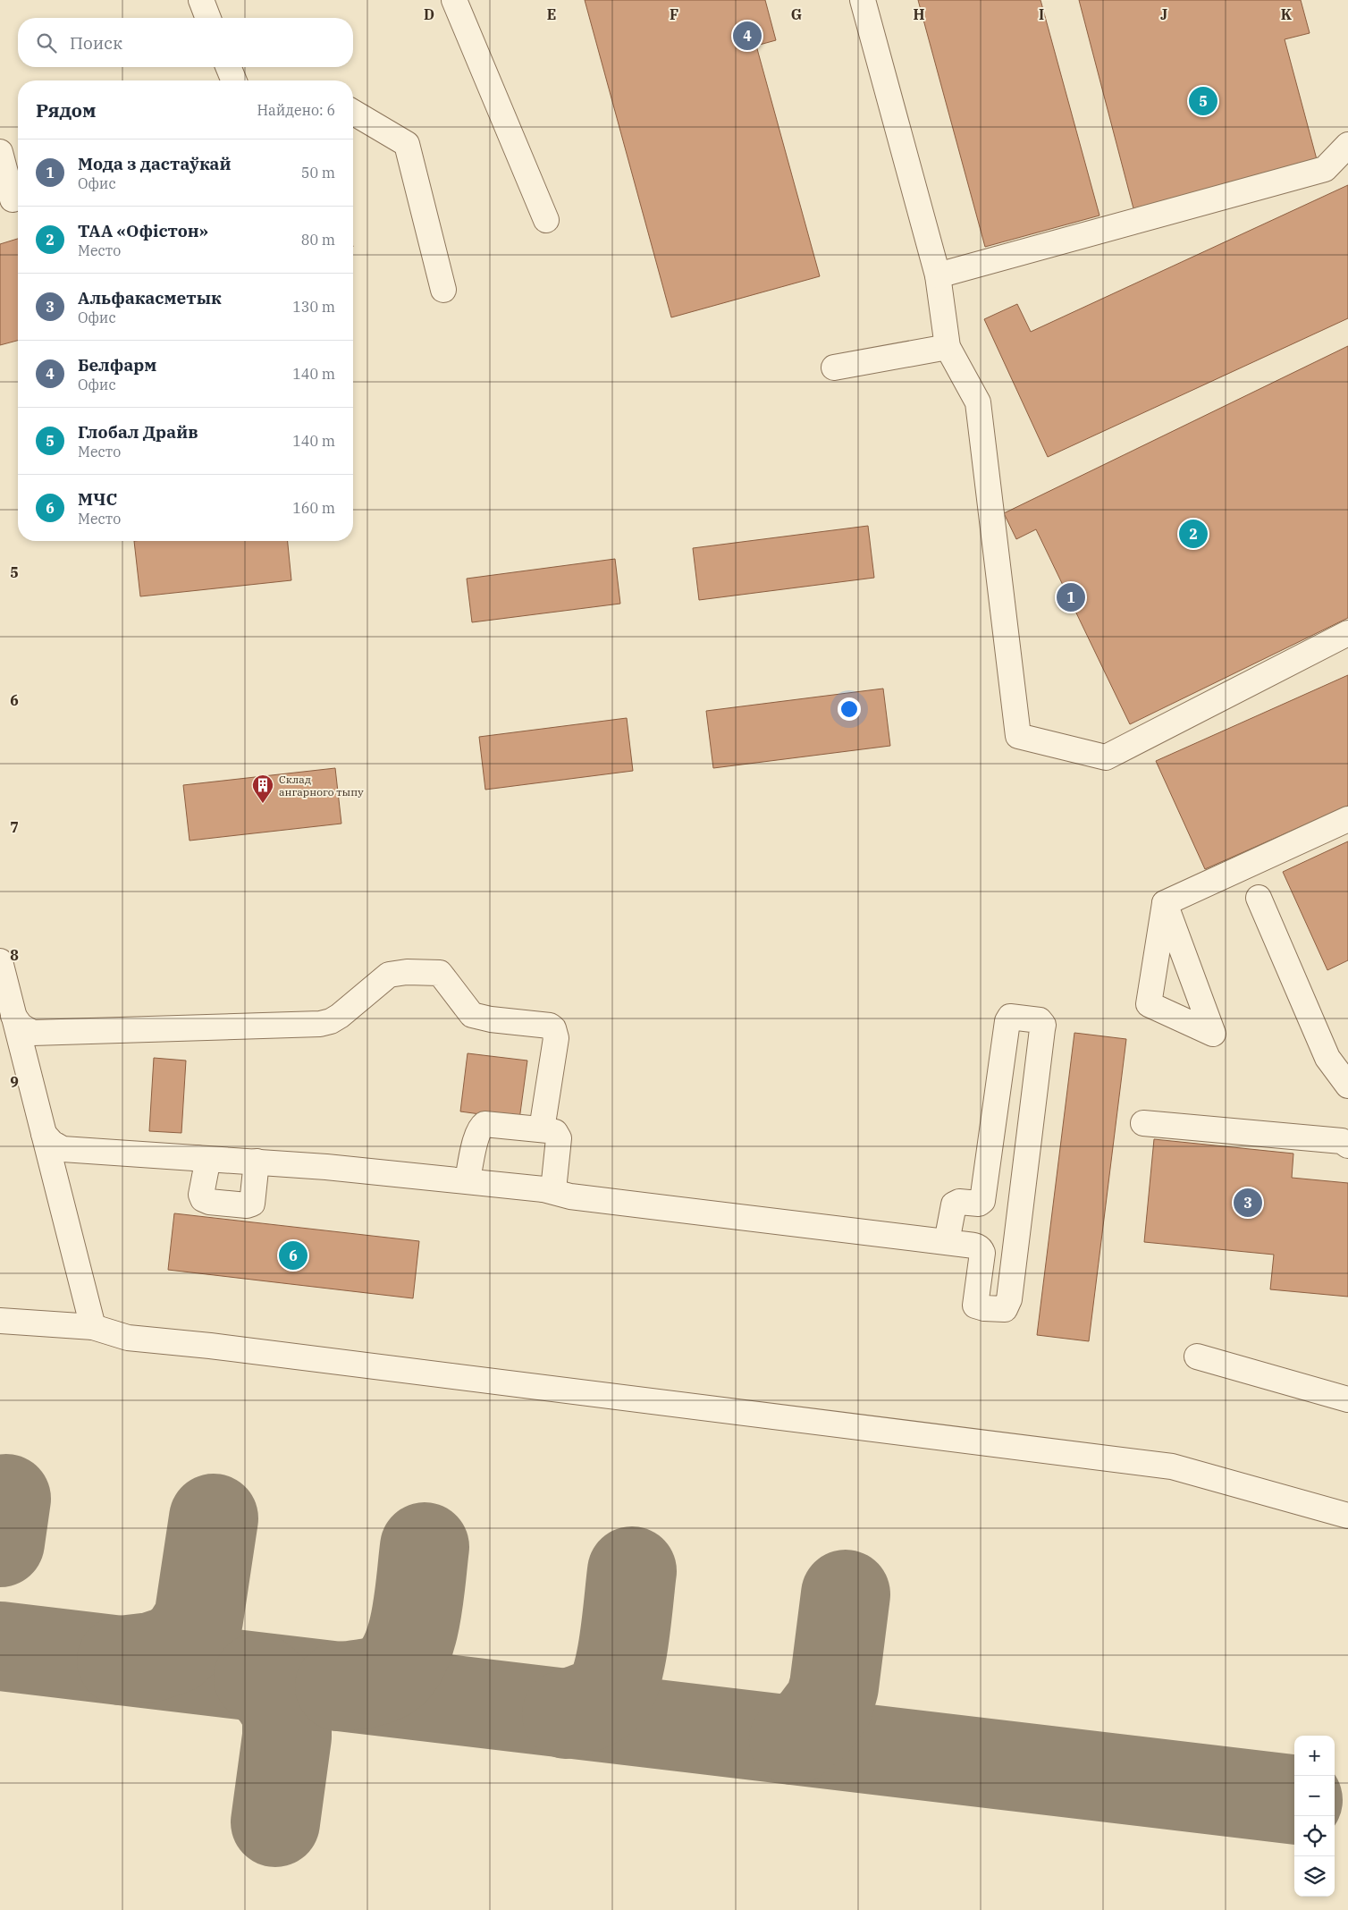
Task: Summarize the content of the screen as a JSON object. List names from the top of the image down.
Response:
{
  "places": {
    "building": ["Склад ангарного тыпу"]
  },
  "page": {
    "search": "Поиск",
    "pins": [
      "4",
      "5",
      "2",
      "1",
      "3",
      "6"
    ],
    "heading": ["Рядом", "Найдено: 6"],
    "list": [
      {
        "mark": "1",
        "name": "Мода з дастаўкай",
        "note": "Офис",
        "value": "50 m"
      },
      {
        "mark": "2",
        "name": "ТАА «Офістон»",
        "note": "Место",
        "value": "80 m"
      },
      {
        "mark": "3",
        "name": "Альфакасметык",
        "note": "Офис",
        "value": "130 m"
      },
      {
        "mark": "4",
        "name": "Белфарм",
        "note": "Офис",
        "value": "140 m"
      },
      {
        "mark": "5",
        "name": "Глобал Драйв",
        "note": "Место",
        "value": "140 m"
      },
      {
        "mark": "6",
        "name": "МЧС",
        "note": "Место",
        "value": "160 m"
      }
    ],
    "map_buttons": ["+", "−"]
  },
  "grid": {
    "columns": [
      "D",
      "E",
      "F",
      "G",
      "H",
      "I",
      "J",
      "K"
    ],
    "rows": [
      "5",
      "6",
      "7",
      "8",
      "9"
    ]
  }
}
